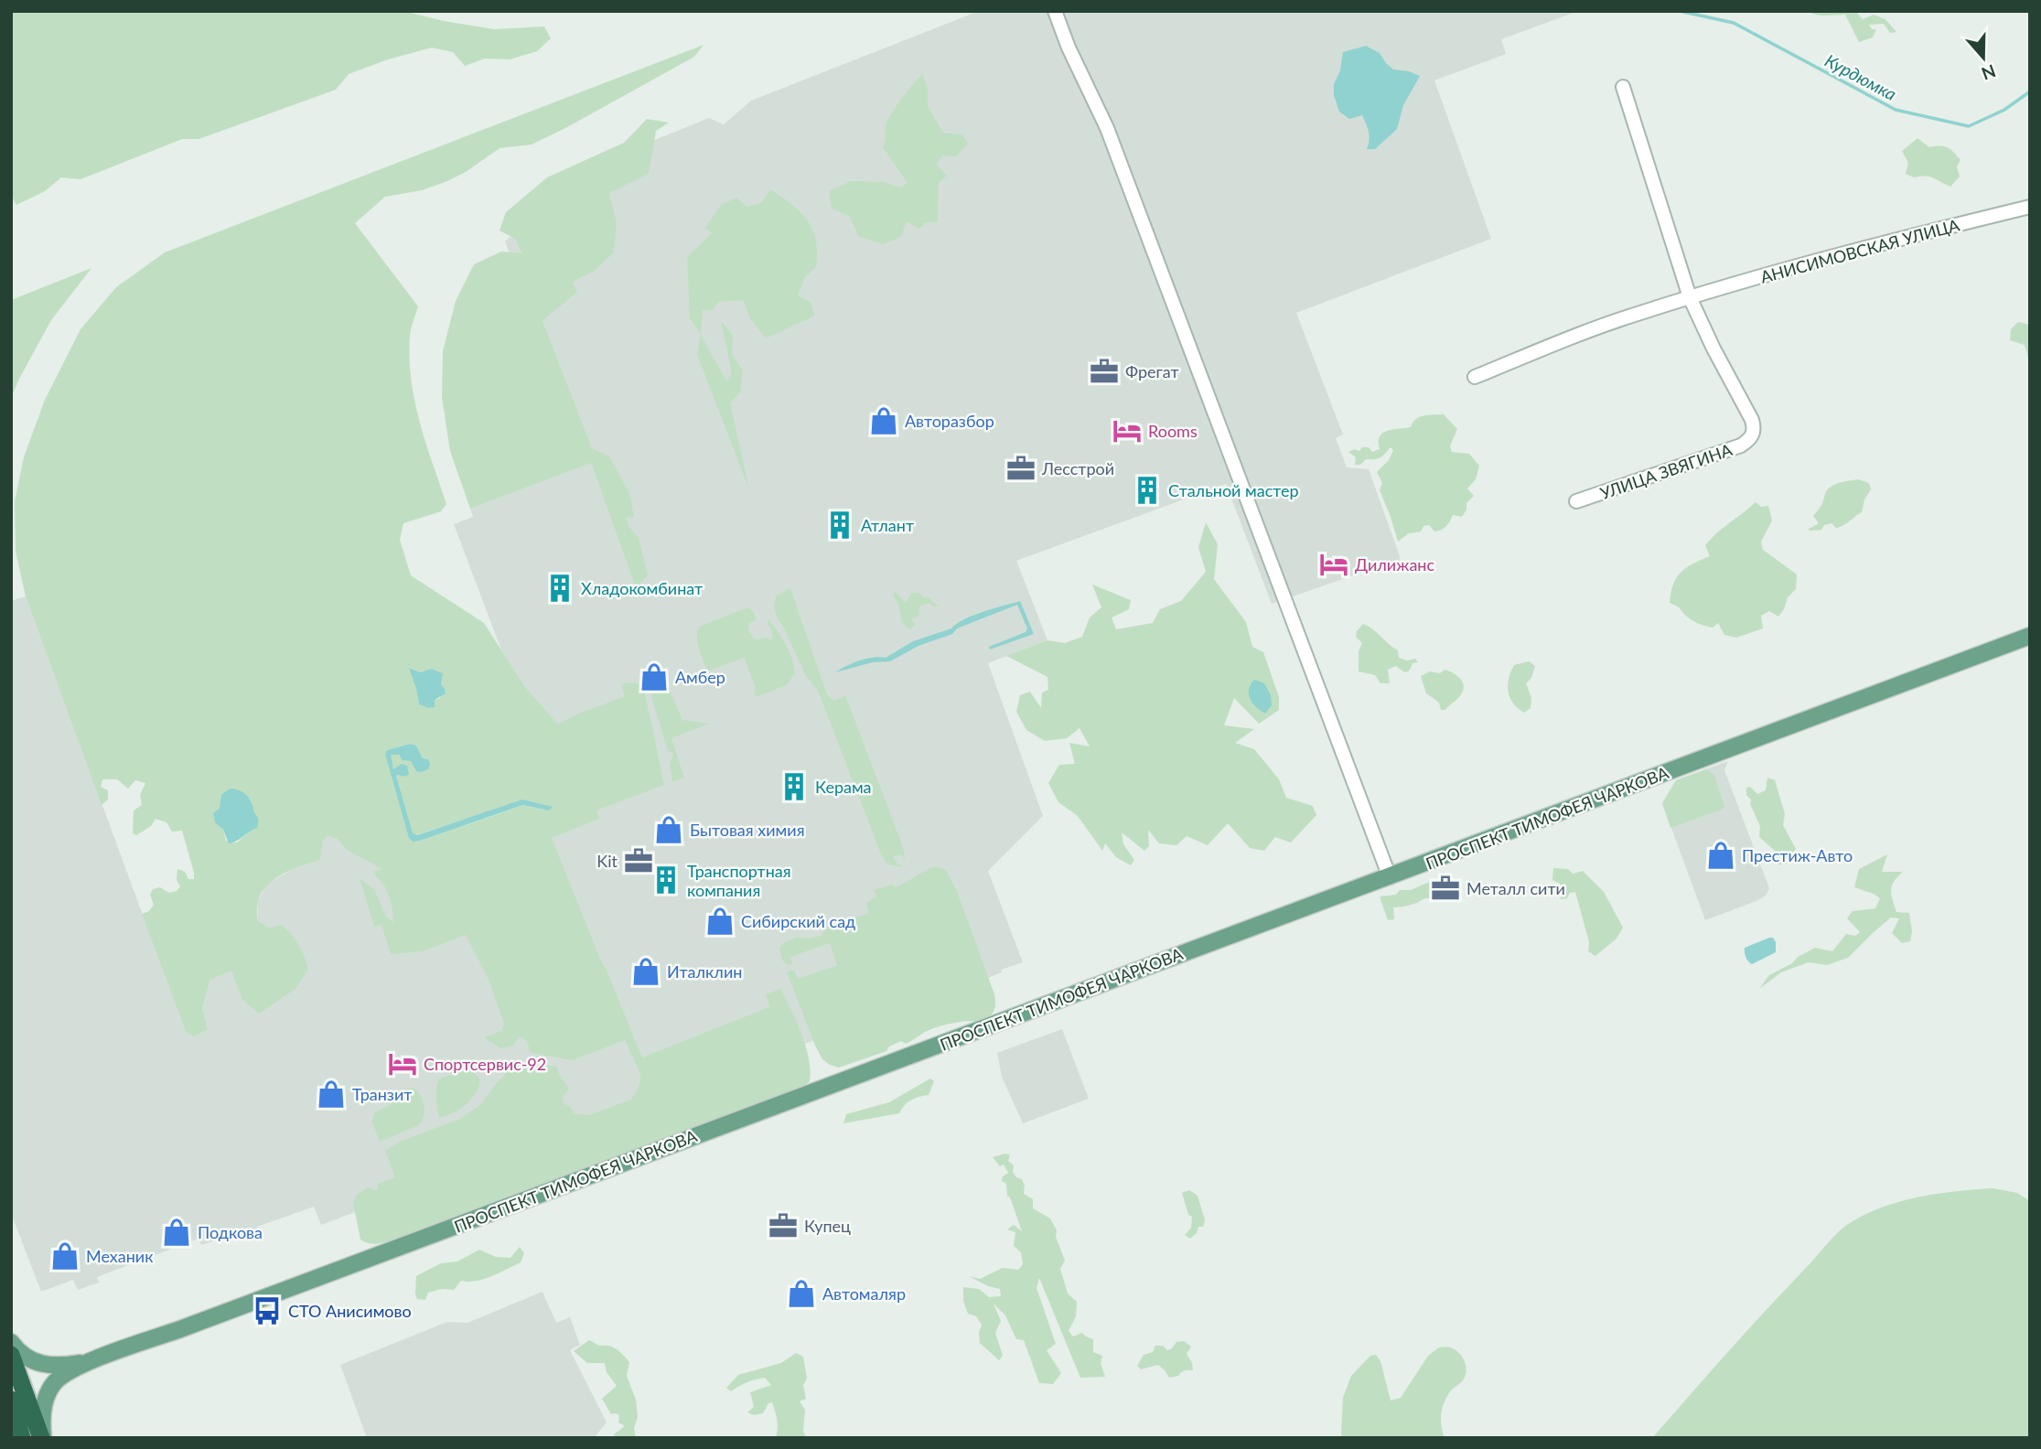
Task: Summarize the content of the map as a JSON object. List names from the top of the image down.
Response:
{
  "streets": {
    "main road": ["ПРОСПЕКТ ТИМОФЕЯ ЧАРКОВА"],
    "street": ["АНИСИМОВСКАЯ УЛИЦА", "УЛИЦА ЗВЯГИНА"]
  },
  "crossings": [
    ["АНИСИМОВСКАЯ УЛИЦА", "УЛИЦА ЗВЯГИНА"]
  ],
  "water": ["Курдюмка"],
  "places": {
    "office": [
      "Фрегат",
      "Лесстрой",
      "Kit",
      "Металл сити",
      "Купец"
    ],
    "shop": [
      "Авторазбор",
      "Амбер",
      "Бытовая химия",
      "Престиж-Авто",
      "Сибирский сад",
      "Италклин",
      "Транзит",
      "Подкова",
      "Механик",
      "Автомаляр"
    ],
    "hotel": ["Rooms", "Дилижанс", "Спортсервис-92"],
    "building": [
      "Стальной мастер",
      "Атлант",
      "Хладокомбинат",
      "Керама",
      "Транспортная компания"
    ],
    "bus stop": ["СТО Анисимово"]
  },
  "north": "bottom"
}
